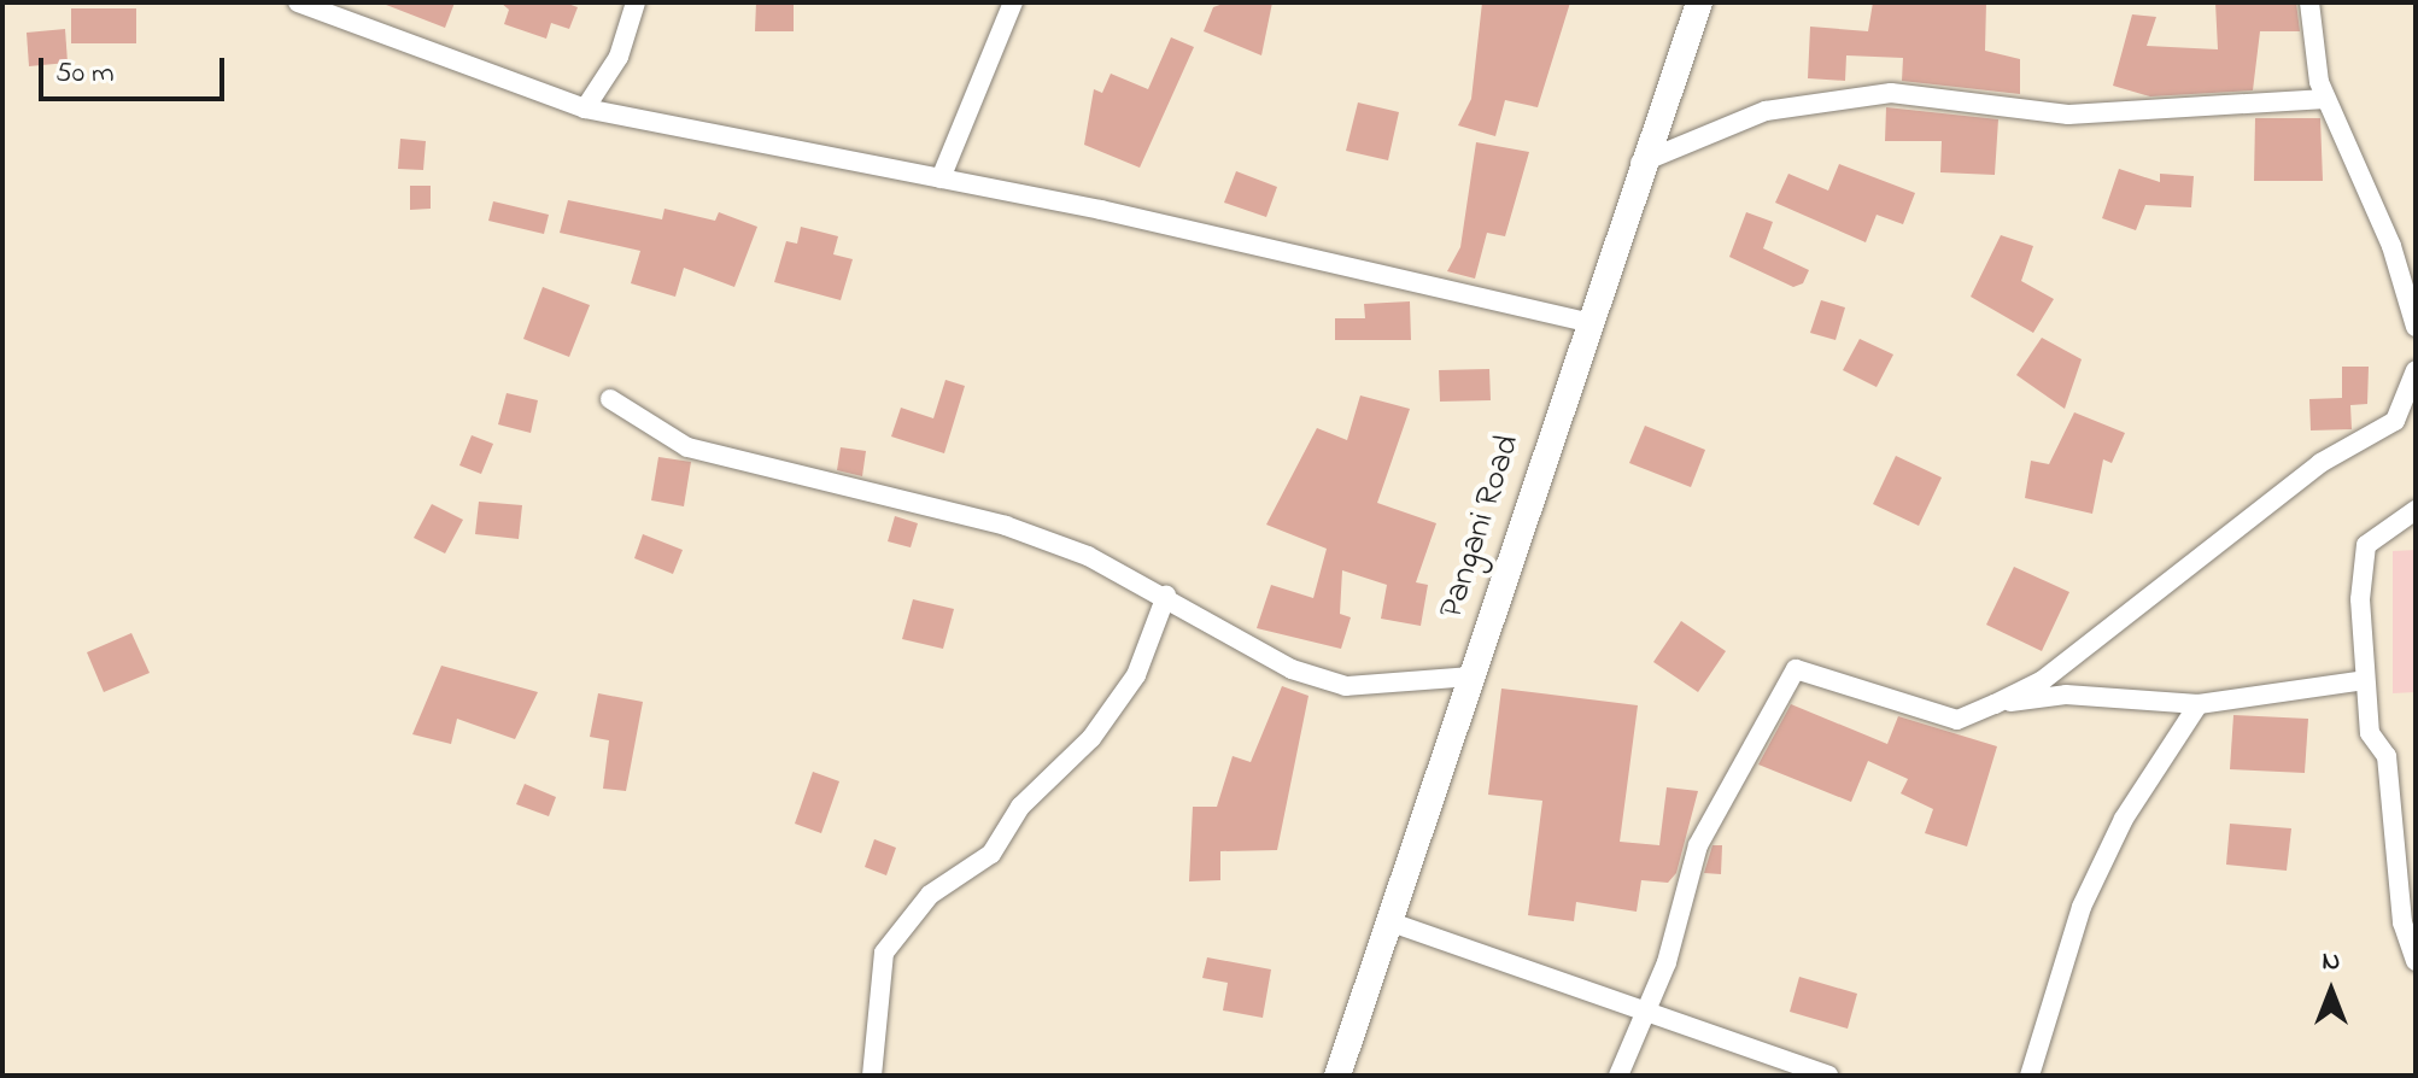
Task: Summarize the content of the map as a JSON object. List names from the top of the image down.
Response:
{
  "streets": {
    "main road": ["Pangani Road"]
  },
  "scale_bar": "50 m",
  "north": "top"
}
